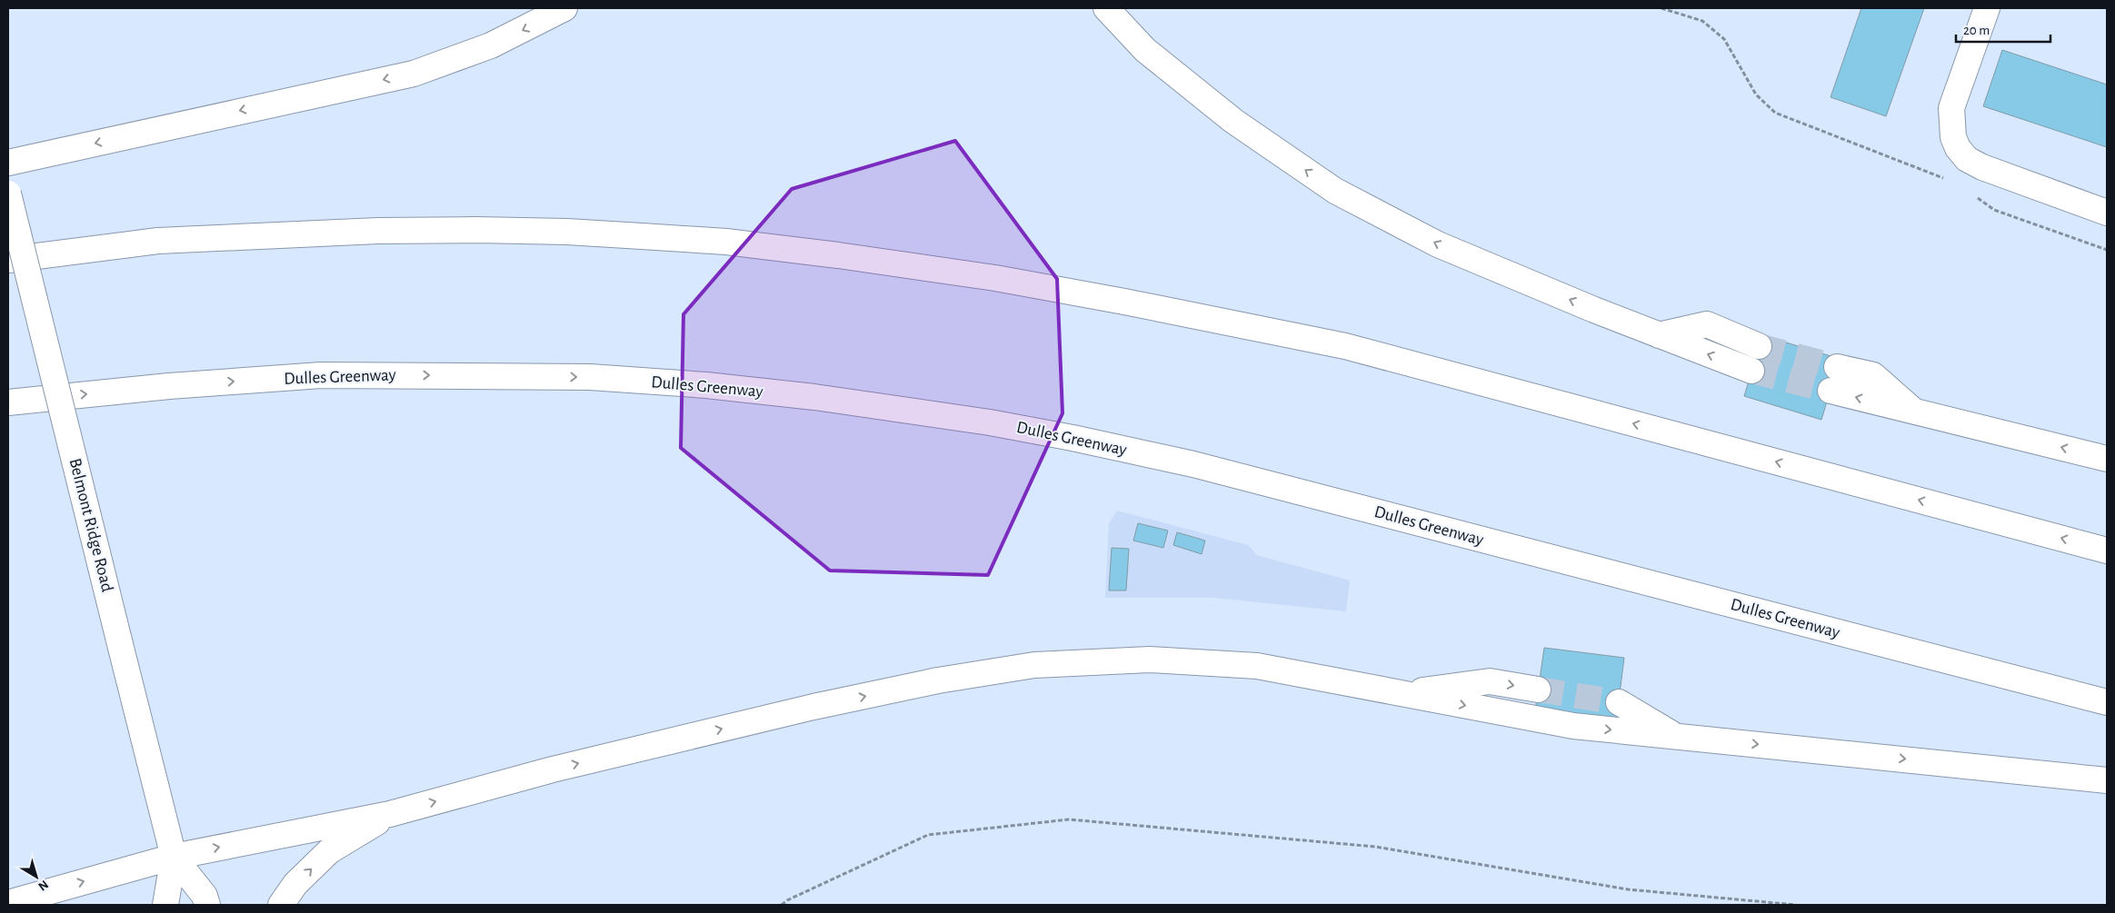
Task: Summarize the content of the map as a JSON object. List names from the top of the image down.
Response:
{
  "streets": {
    "main road": ["Dulles Greenway", "Belmont Ridge Road"]
  },
  "scale_bar": "20 m",
  "north": "bottom right"
}
